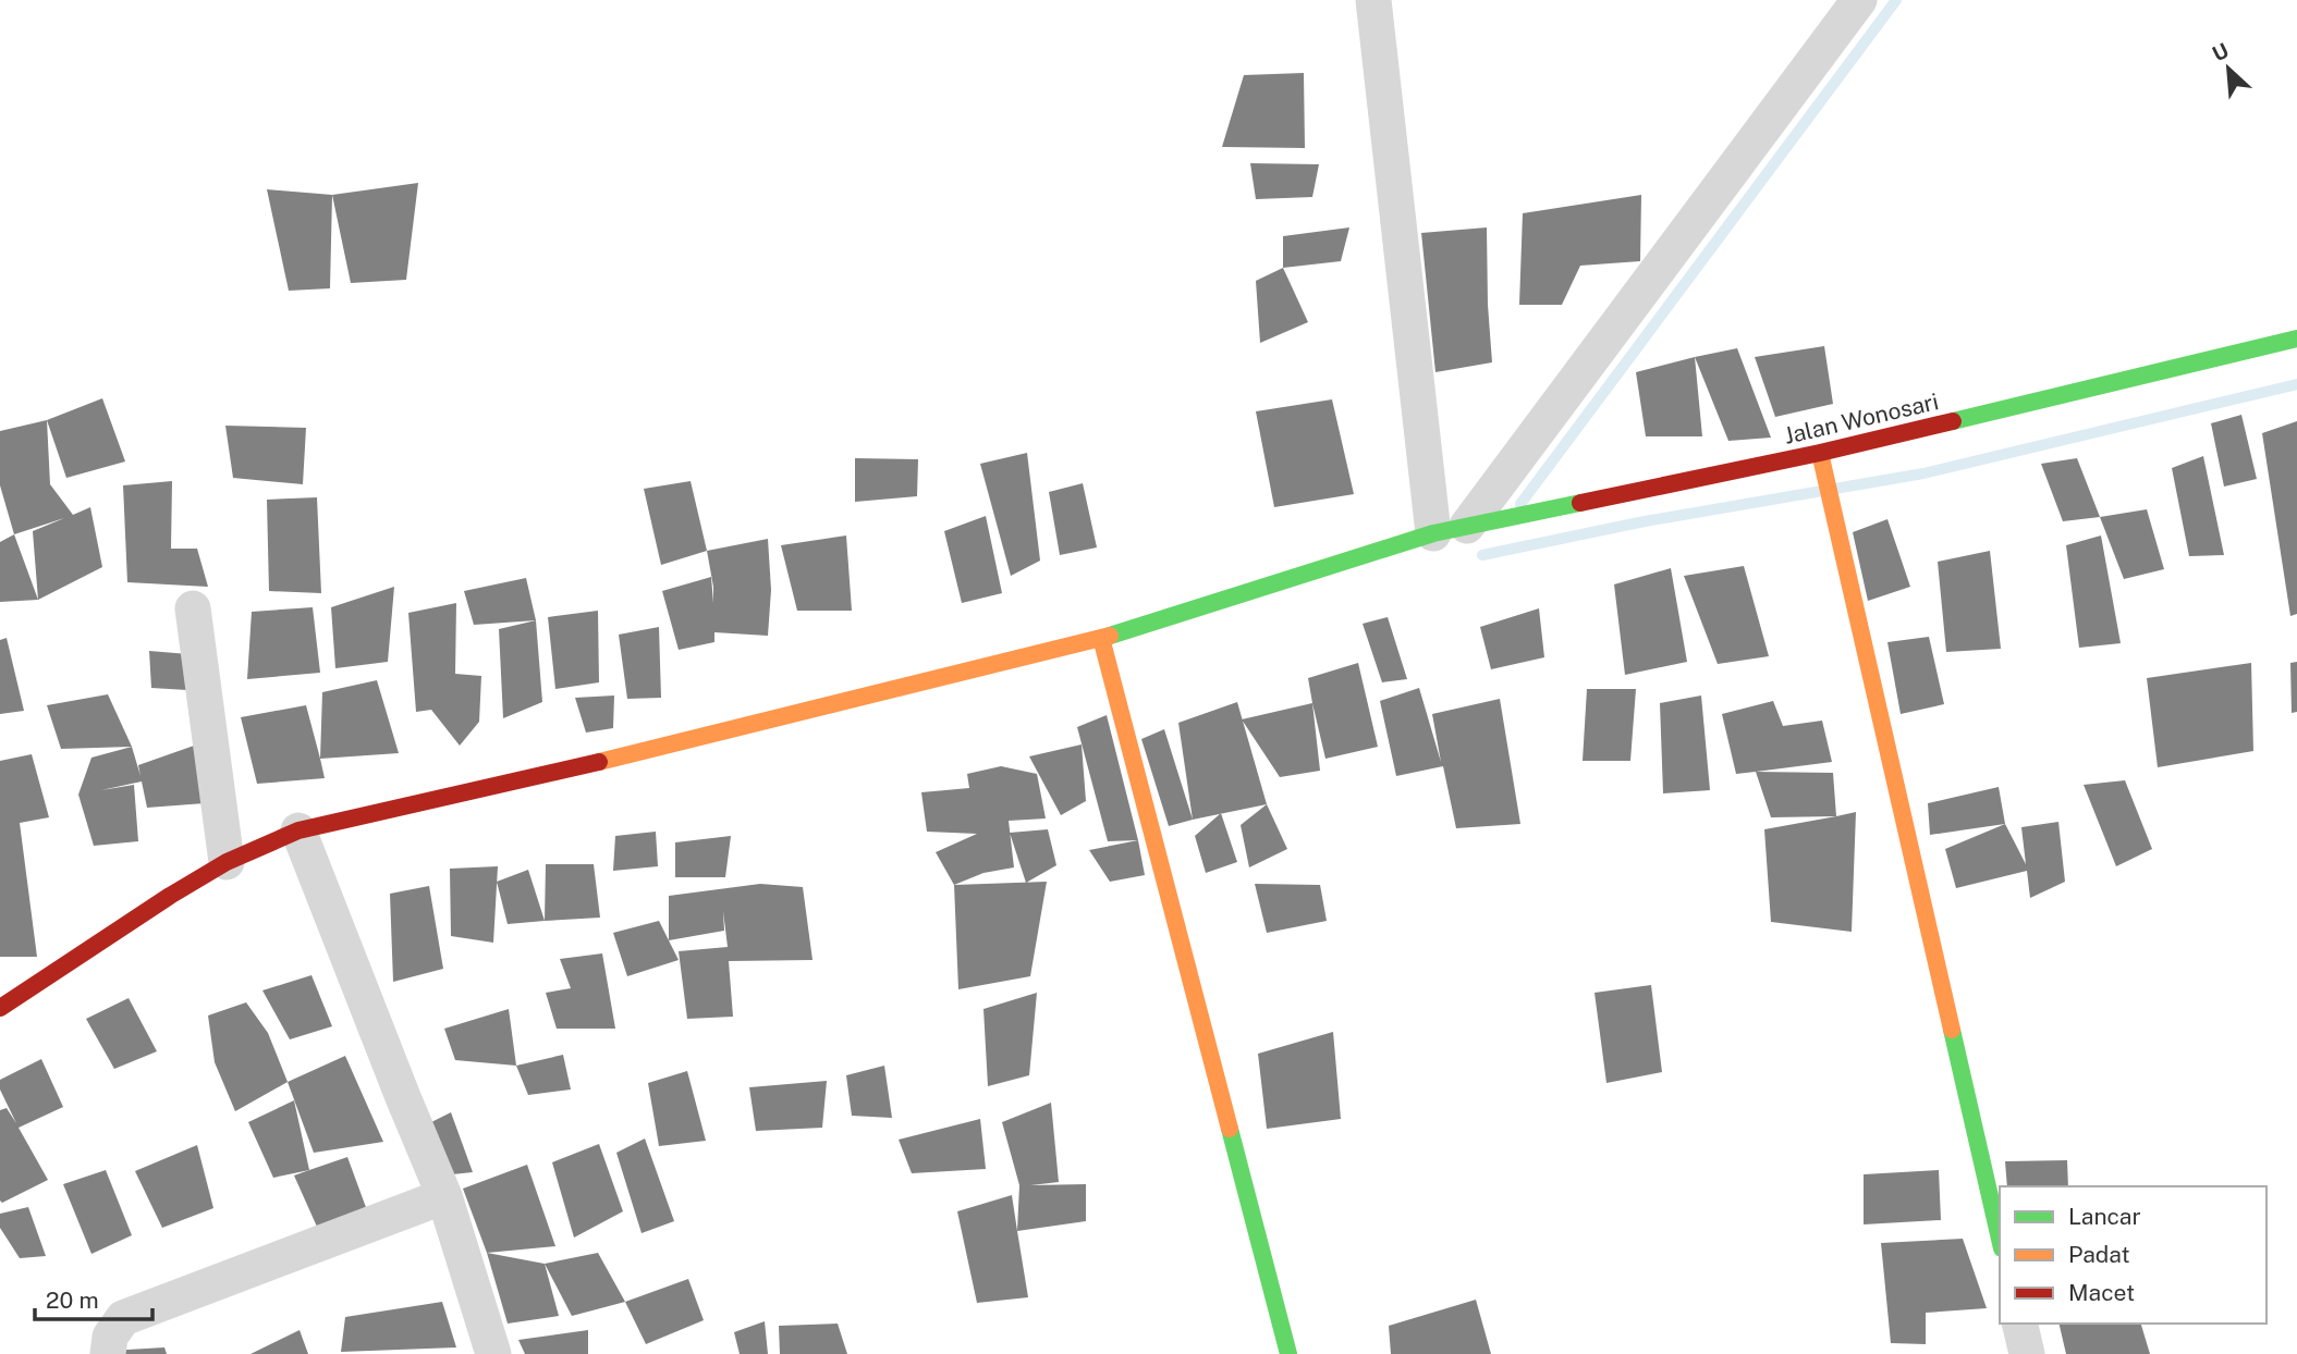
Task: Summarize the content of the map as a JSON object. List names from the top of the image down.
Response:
{
  "streets": {
    "street": ["Jalan Wonosari"]
  },
  "legend": ["Lancar", "Padat", "Macet"],
  "scale_bar": "20 m",
  "north": "top left"
}
